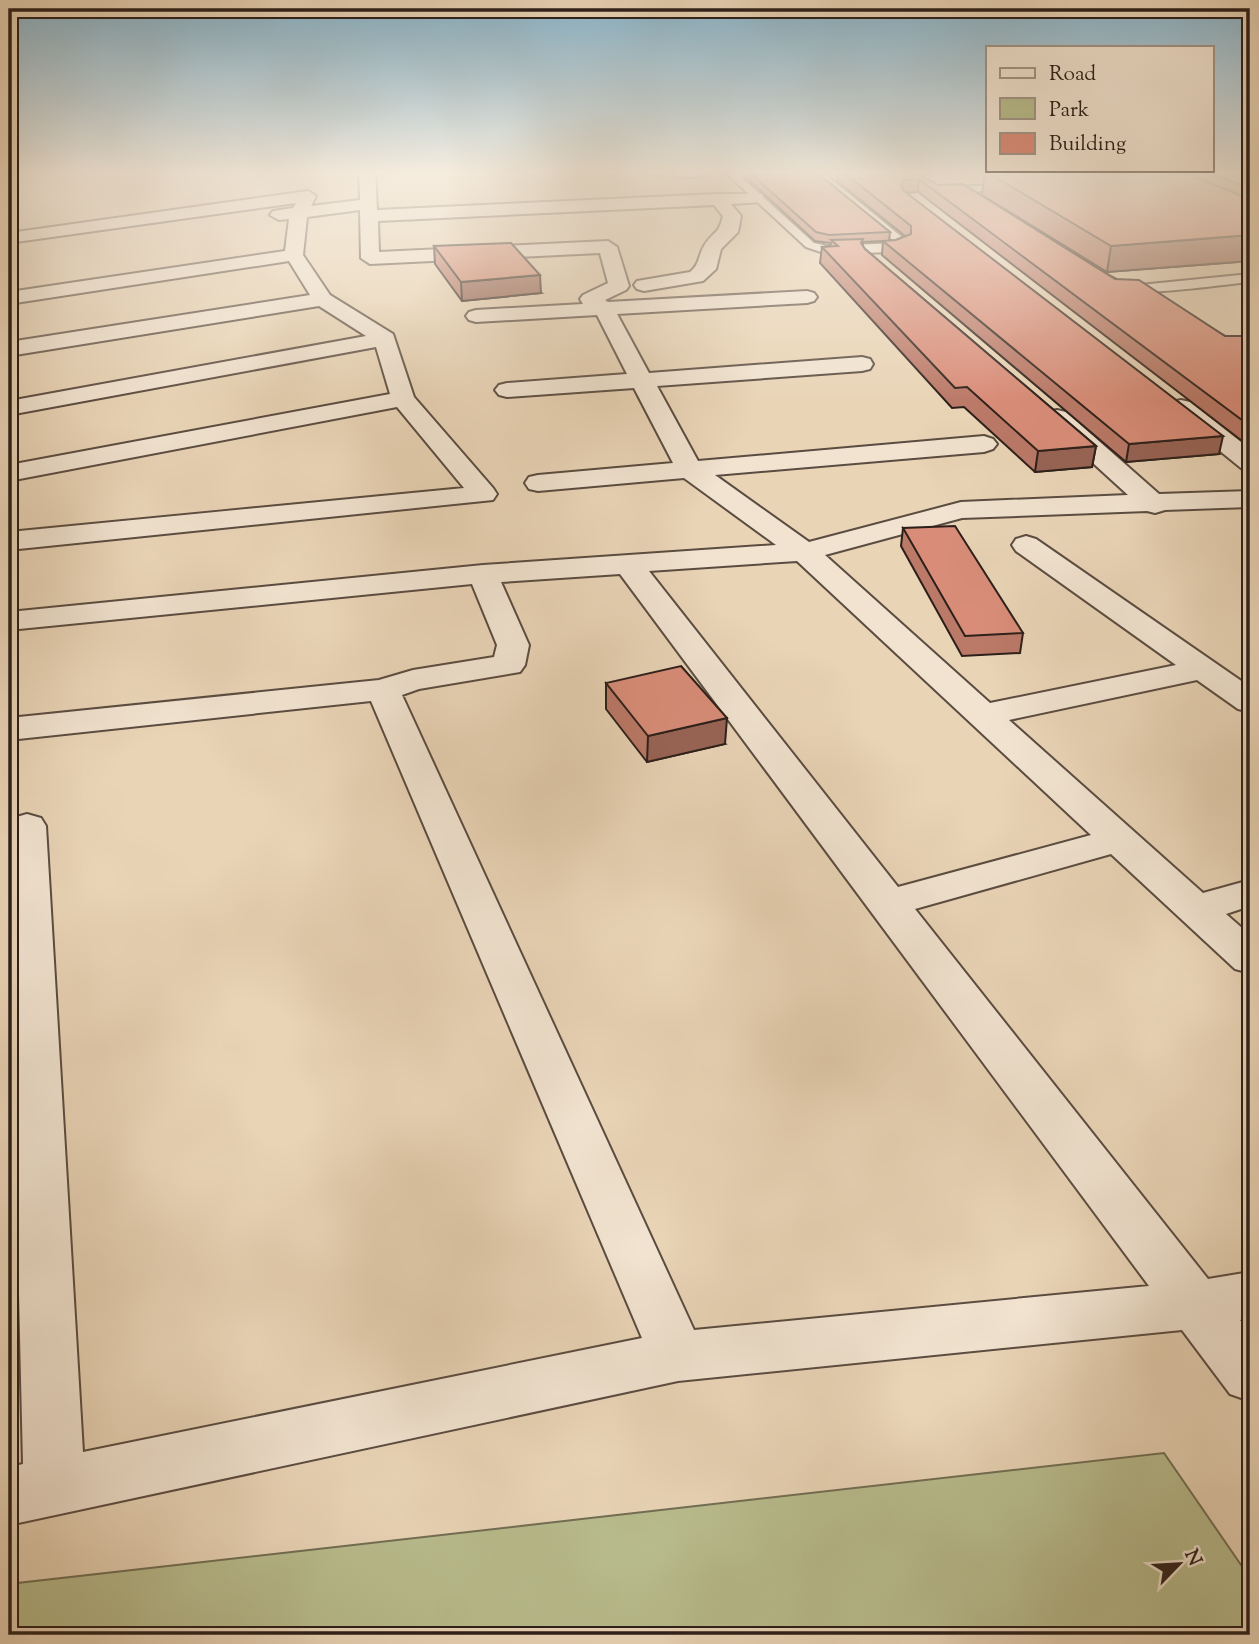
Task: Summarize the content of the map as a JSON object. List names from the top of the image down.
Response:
{
  "legend": ["Road", "Park", "Building"],
  "north": "top right"
}
